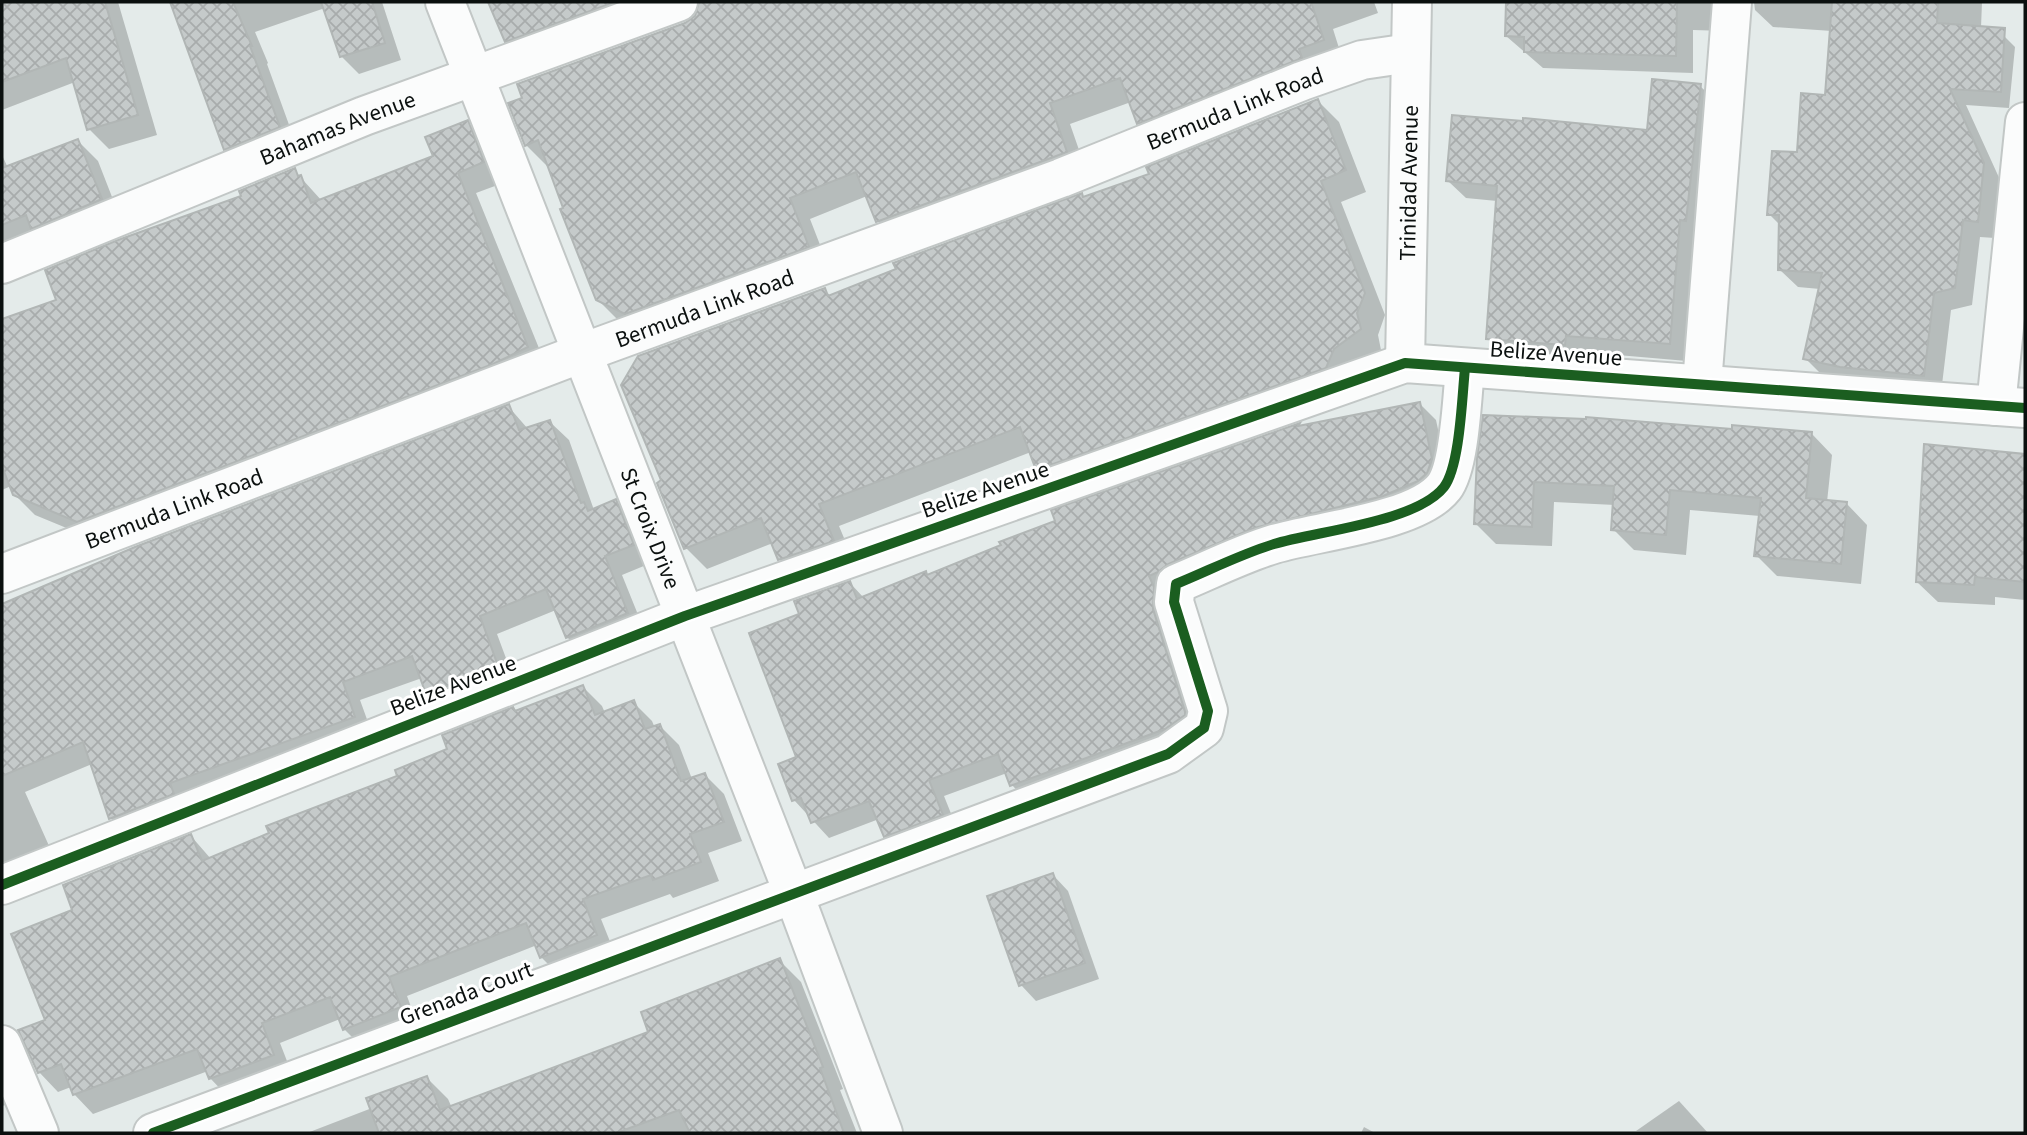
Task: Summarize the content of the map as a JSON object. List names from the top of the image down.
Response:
{
  "streets": {
    "street": [
      "Bermuda Link Road",
      "Bahamas Avenue",
      "Trinidad Avenue",
      "Belize Avenue",
      "St Croix Drive",
      "Grenada Court"
    ]
  },
  "crossings": [
    ["Bermuda Link Road", "Trinidad Avenue"],
    ["Bermuda Link Road", "St Croix Drive"],
    ["Bahamas Avenue", "St Croix Drive"],
    ["Trinidad Avenue", "Belize Avenue"],
    ["Belize Avenue", "St Croix Drive"],
    ["Belize Avenue", "Grenada Court"],
    ["St Croix Drive", "Grenada Court"]
  ]
}
